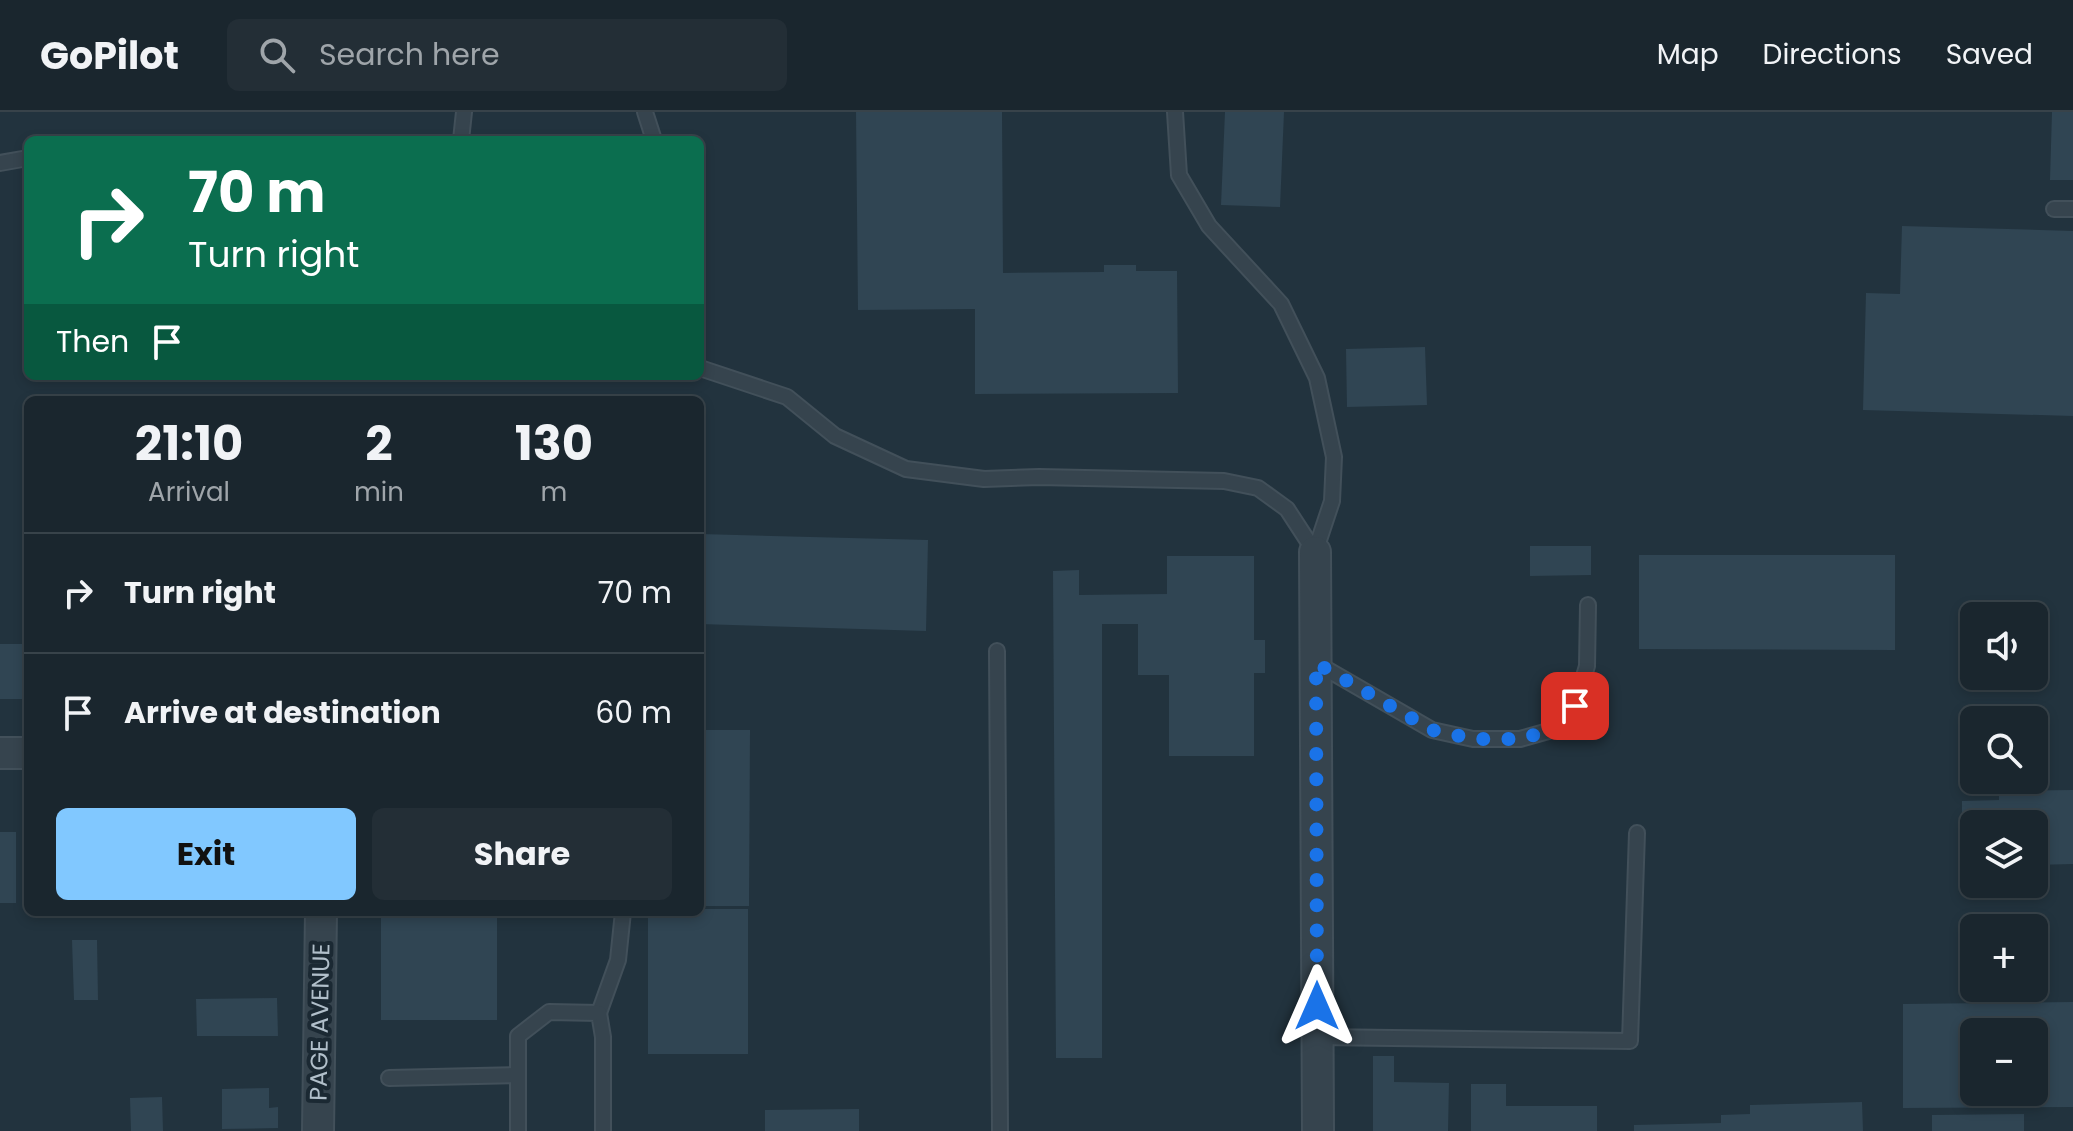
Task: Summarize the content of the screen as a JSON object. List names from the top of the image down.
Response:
{
  "streets": {
    "street": ["PAGE AVENUE"]
  },
  "page": {
    "header": "GoPilot",
    "search": "Search here",
    "nav": ["Map", "Directions", "Saved"],
    "turn": ["70 m", "Turn right"],
    "then": "Then",
    "eta": [
      "21:10",
      "Arrival",
      "2",
      "min",
      "130",
      "m"
    ],
    "list": [
      {
        "name": "Turn right",
        "value": "70 m"
      },
      {
        "name": "Arrive at destination",
        "value": "60 m"
      }
    ],
    "map_buttons": ["+", "−"],
    "buttons": ["Exit", "Share"]
  }
}
